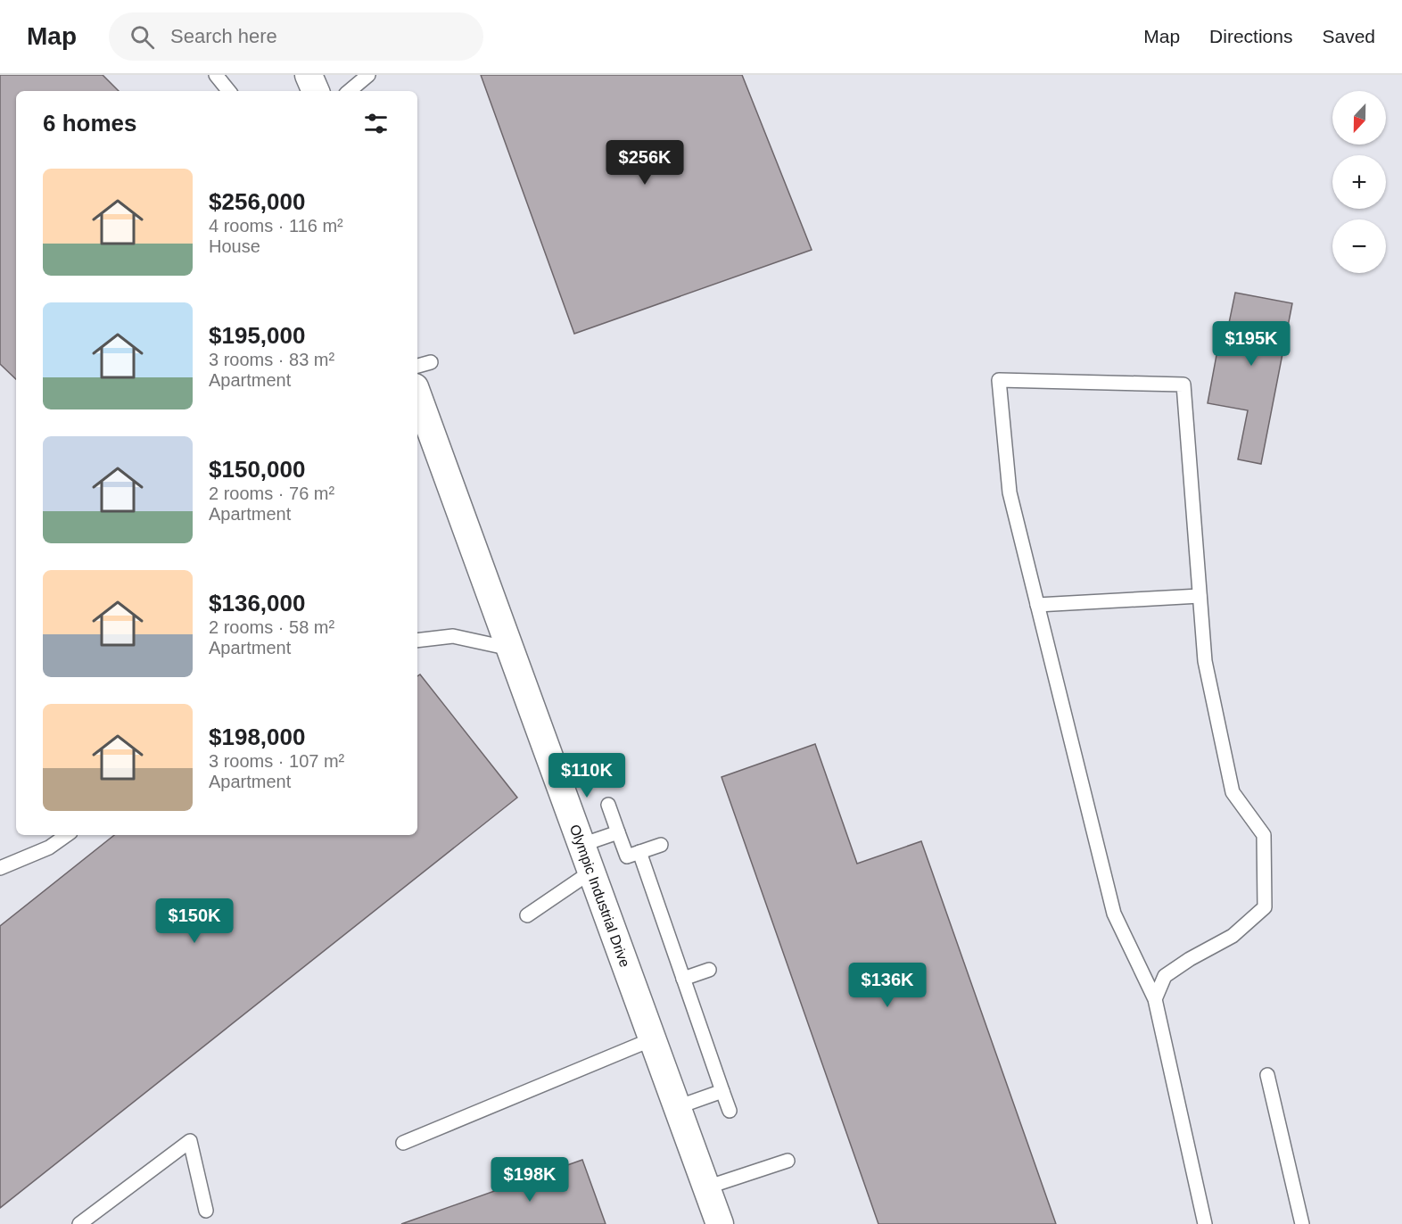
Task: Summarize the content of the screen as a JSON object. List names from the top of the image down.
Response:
{
  "streets": {
    "street": ["Olympic Industrial Drive"]
  },
  "north": "bottom",
  "page": {
    "header": "Map",
    "search": "Search here",
    "nav": ["Map", "Directions", "Saved"],
    "map_buttons": ["+", "−"],
    "heading": "6 homes",
    "price": [
      "$256K",
      "$195K",
      "$110K",
      "$150K",
      "$136K",
      "$198K"
    ],
    "list": [
      {
        "name": "$256,000",
        "note": "4 rooms · 116 m² · House"
      },
      {
        "name": "$195,000",
        "note": "3 rooms · 83 m² · Apartment"
      },
      {
        "name": "$150,000",
        "note": "2 rooms · 76 m² · Apartment"
      },
      {
        "name": "$136,000",
        "note": "2 rooms · 58 m² · Apartment"
      },
      {
        "name": "$198,000",
        "note": "3 rooms · 107 m² · Apartment"
      }
    ]
  }
}
